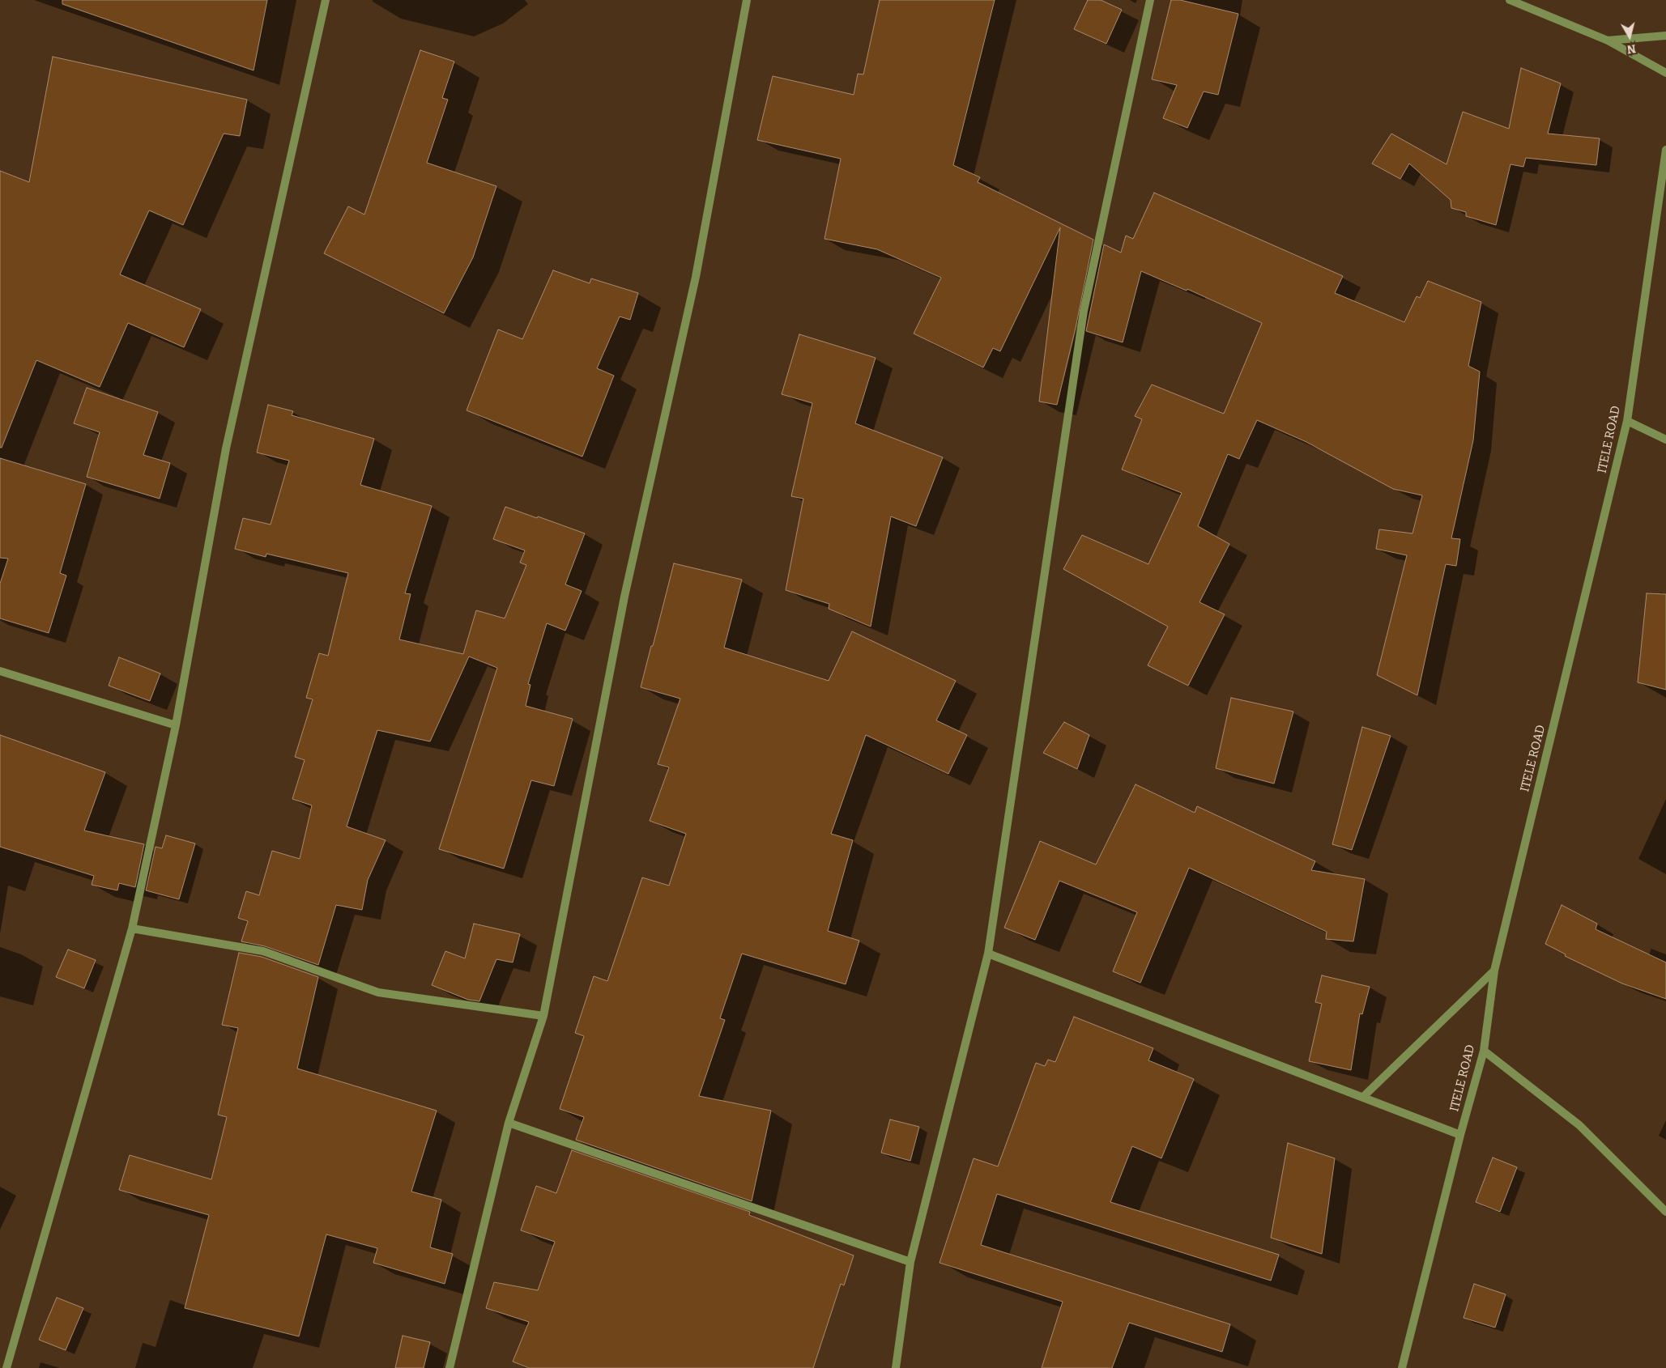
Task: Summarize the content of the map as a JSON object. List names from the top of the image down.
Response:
{
  "streets": {
    "street": ["ITELE ROAD"]
  },
  "north": "bottom"
}
